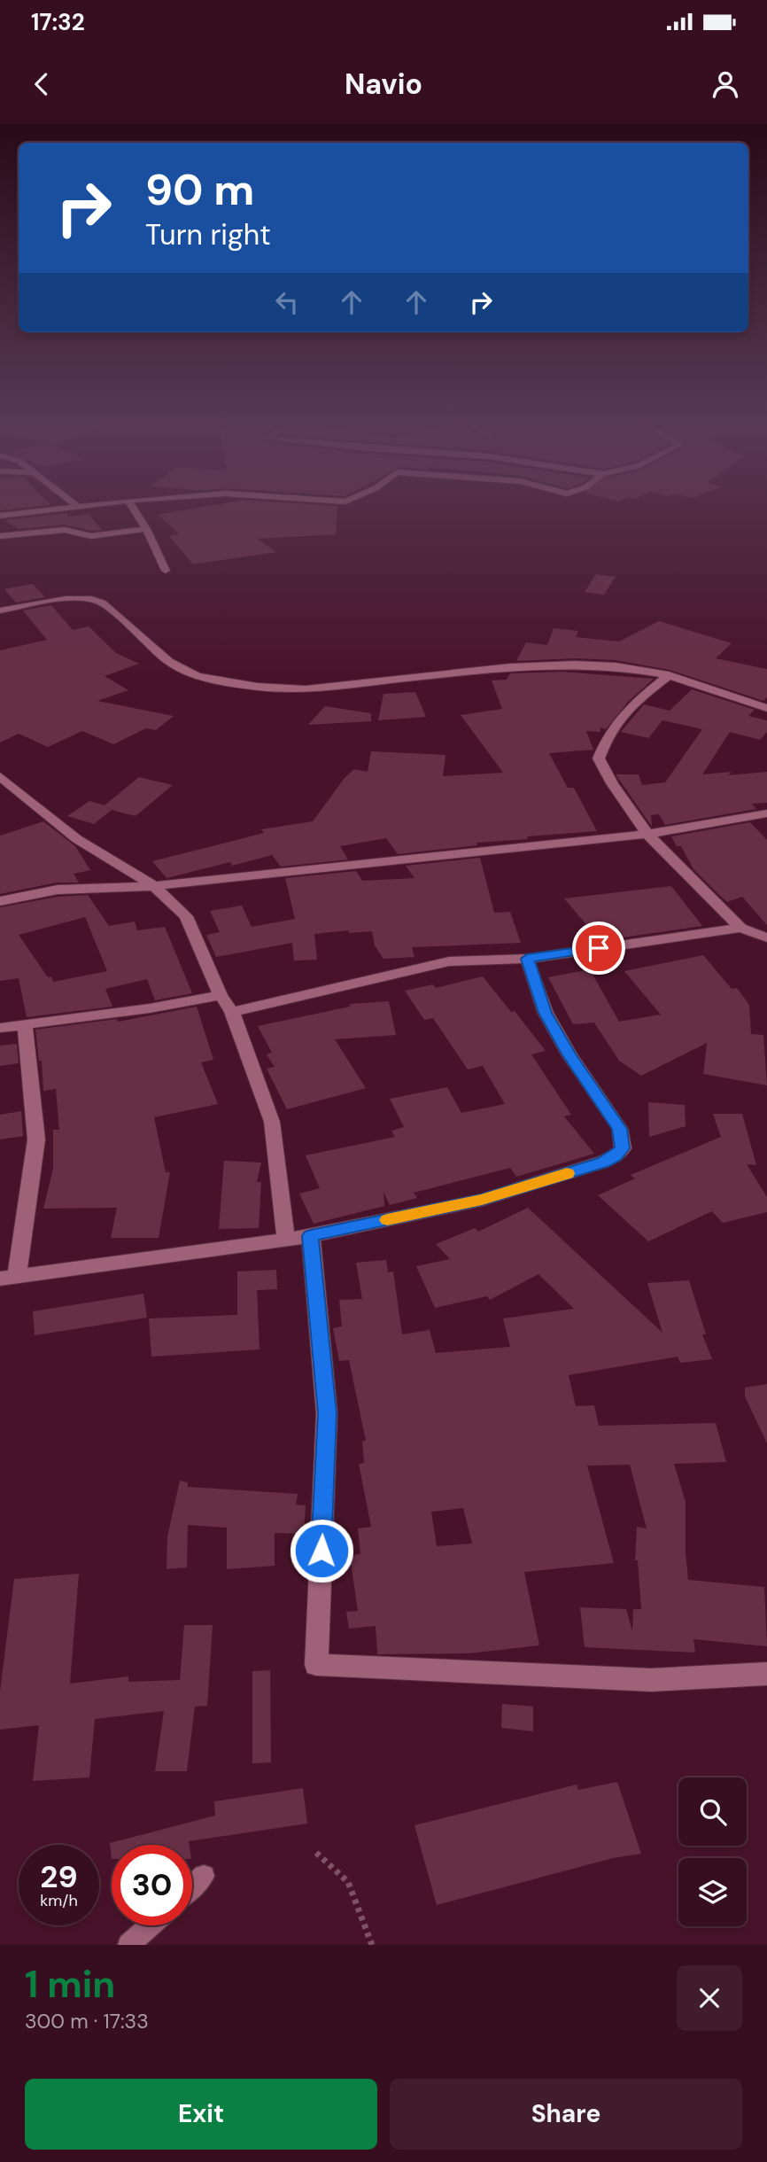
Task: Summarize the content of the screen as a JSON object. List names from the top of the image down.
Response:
{
  "page": {
    "status": "17:32",
    "header": "Navio",
    "turn": ["90 m", "Turn right"],
    "speed": "29 km/h",
    "limit": "30",
    "heading": ["1 min", "300 m · 17:33"],
    "buttons": ["Exit", "Share"]
  }
}
